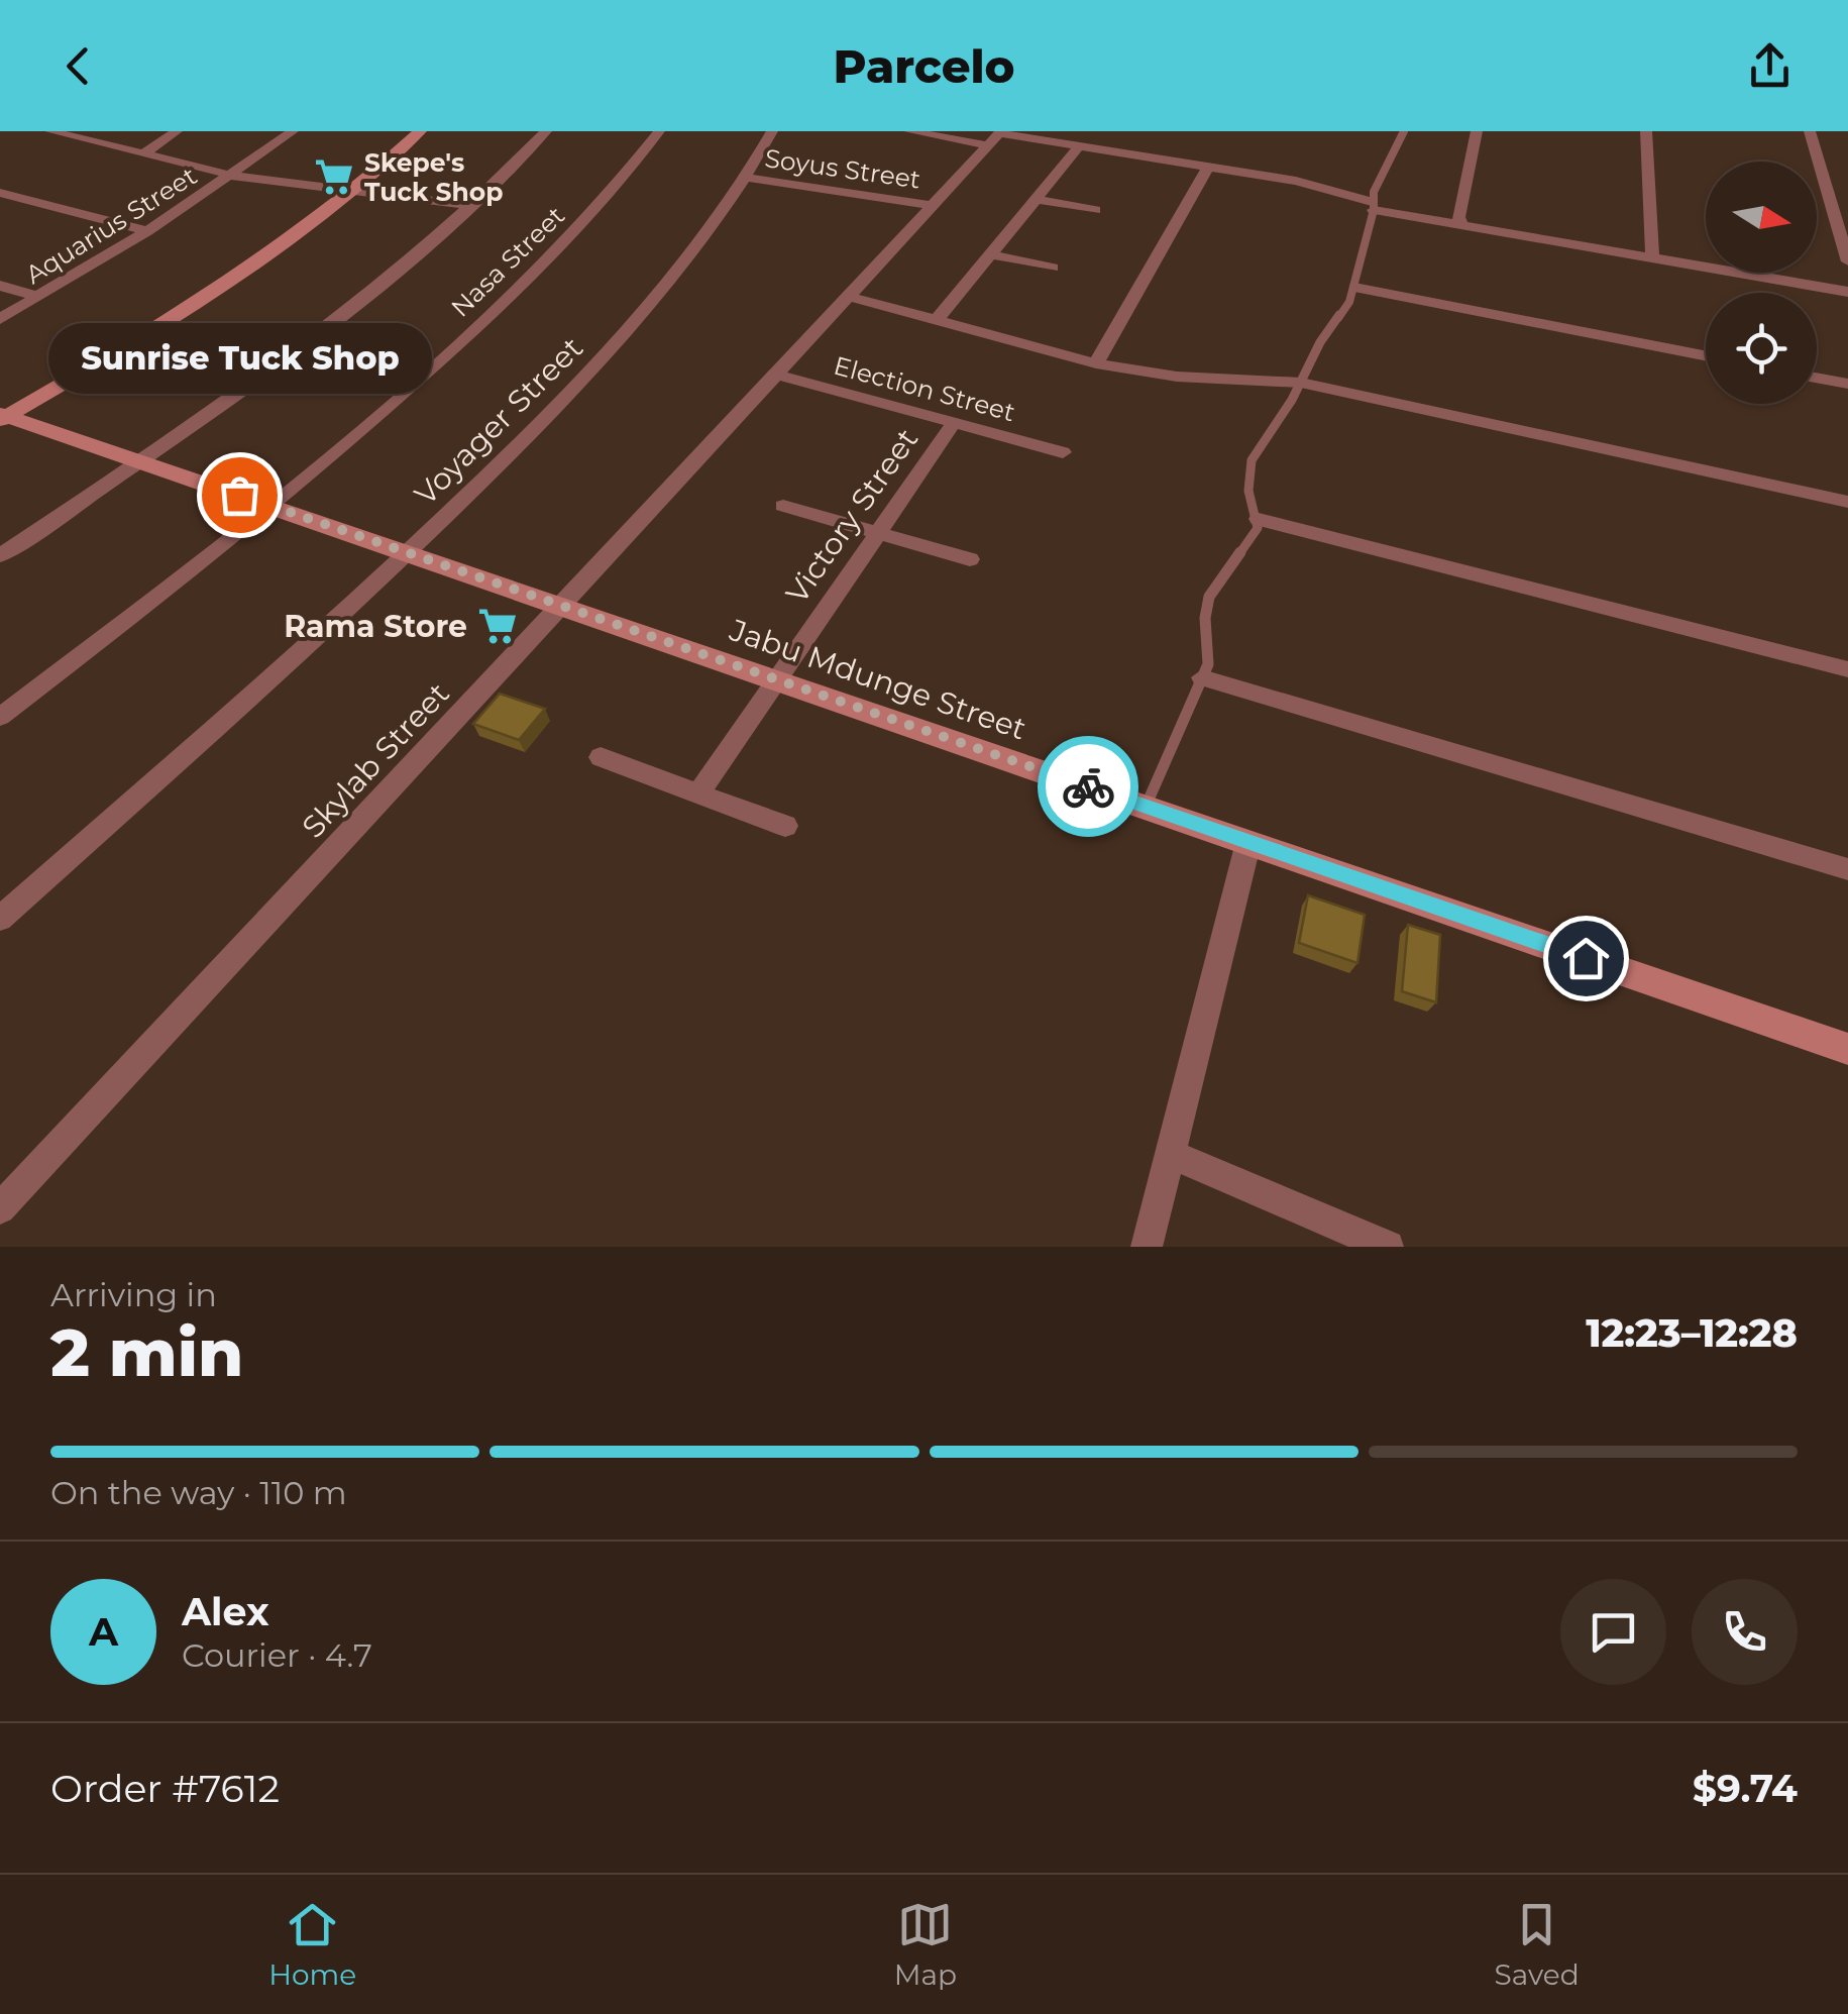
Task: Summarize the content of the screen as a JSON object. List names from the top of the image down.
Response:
{
  "streets": {
    "street": [
      "Soyus Street",
      "Aquarius Street",
      "Nasa Street",
      "Election Street",
      "Voyager Street",
      "Victory Street",
      "Jabu Mdunge Street",
      "Skylab Street"
    ]
  },
  "crossings": [
    ["Soyus Street", "Voyager Street"],
    ["Soyus Street", "Skylab Street"],
    ["Nasa Street", "Jabu Mdunge Street"],
    ["Election Street", "Victory Street"],
    ["Election Street", "Skylab Street"],
    ["Voyager Street", "Jabu Mdunge Street"],
    ["Victory Street", "Jabu Mdunge Street"],
    ["Jabu Mdunge Street", "Skylab Street"]
  ],
  "places": {
    "supermarket": ["Skepe's Tuck Shop", "Rama Store"],
    "other": ["Sunrise Tuck Shop"]
  },
  "north": "right",
  "page": {
    "header": "Parcelo",
    "bubble": "Sunrise Tuck Shop",
    "heading": ["2 min", "Arriving in", "12:23–12:28"],
    "panel": [
      "Alex",
      "Courier · 4.7",
      "Order #7612",
      "$9.74"
    ],
    "bar": "On the way · 110 m",
    "round": "A",
    "tabs": ["Home", "Map", "Saved"]
  }
}
